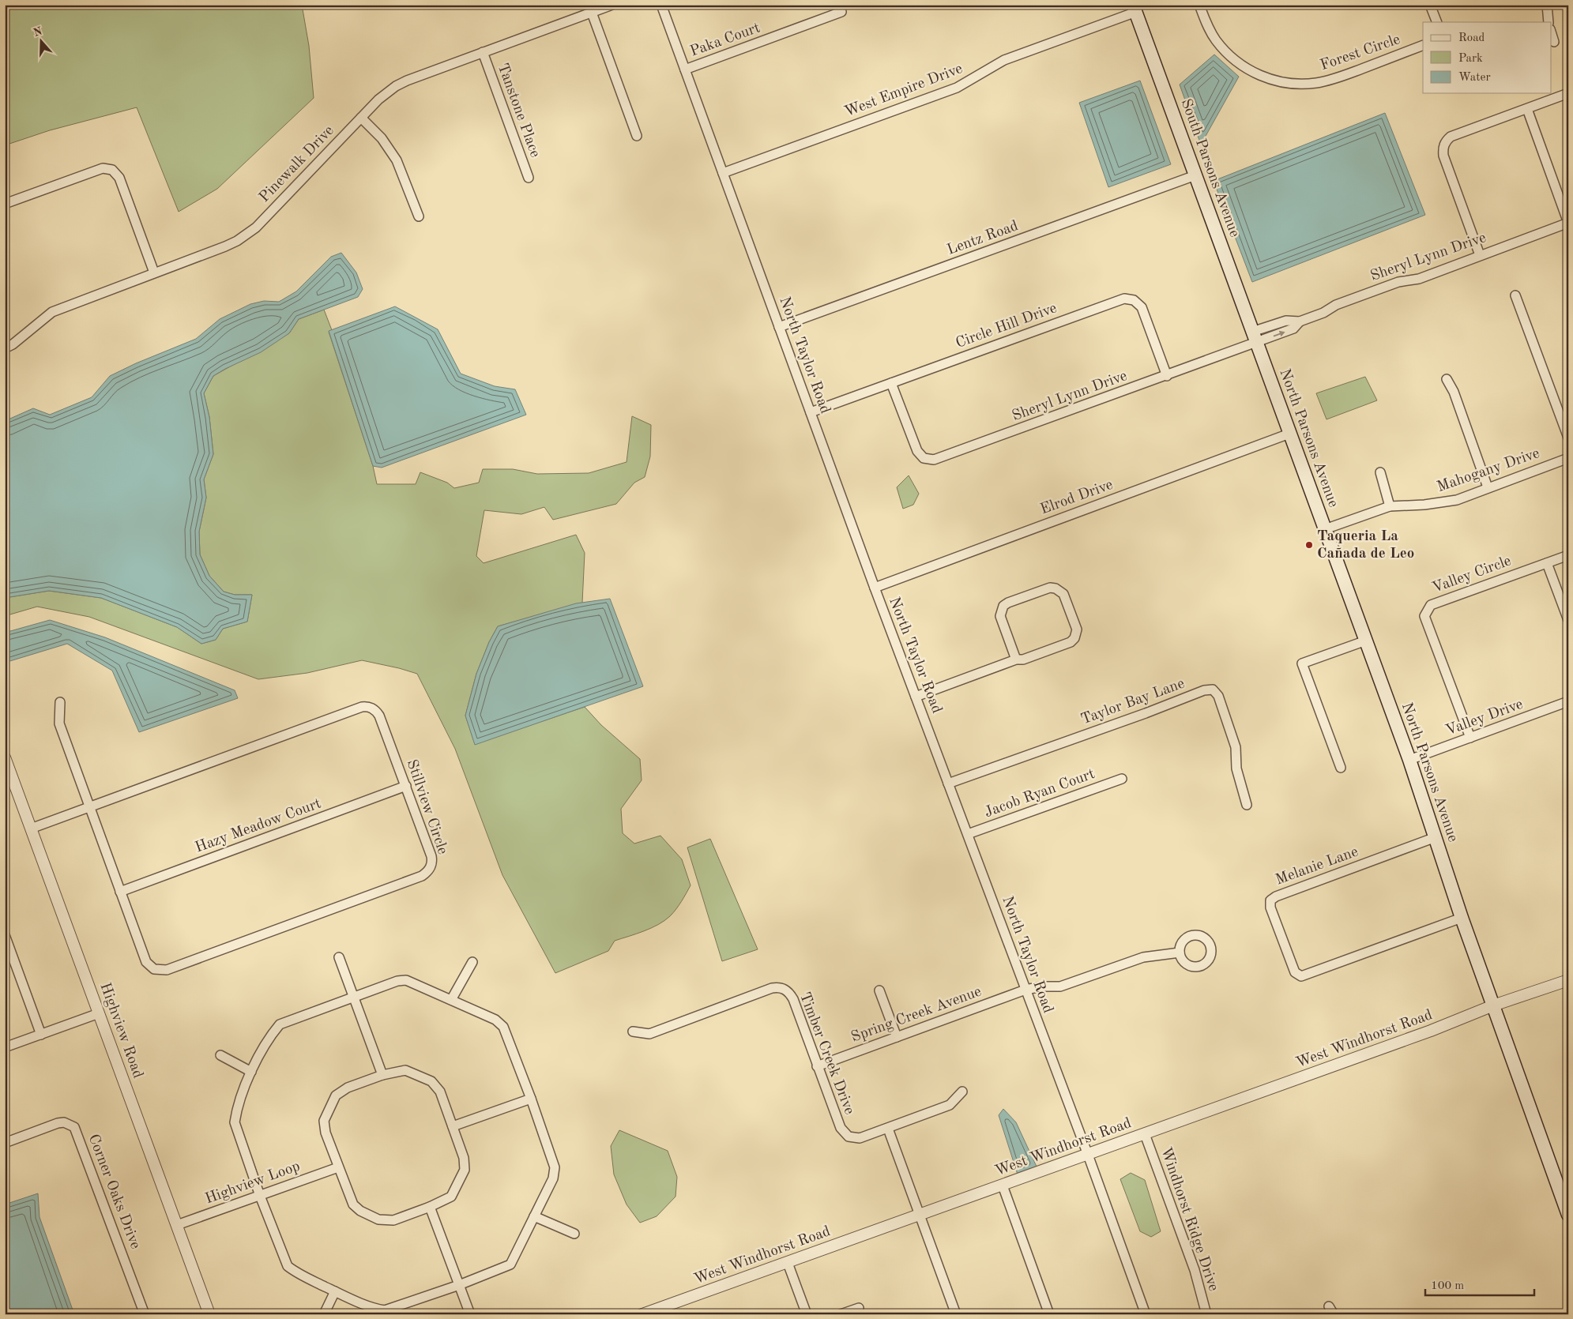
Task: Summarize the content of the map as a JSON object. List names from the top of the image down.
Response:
{
  "streets": {
    "main road": ["South Parsons Avenue", "North Parsons Avenue"],
    "street": [
      "Paka Court",
      "Forest Circle",
      "West Empire Drive",
      "Tanstone Place",
      "Pinewalk Drive",
      "Lentz Road",
      "Sheryl Lynn Drive",
      "Circle Hill Drive",
      "North Taylor Road",
      "Mahogany Drive",
      "Elrod Drive",
      "Valley Circle",
      "Taylor Bay Lane",
      "Valley Drive",
      "Jacob Ryan Court",
      "Stillview Circle",
      "Hazy Meadow Court",
      "Melanie Lane",
      "Spring Creek Avenue",
      "Highview Road",
      "West Windhorst Road",
      "Timber Creek Drive",
      "Highview Loop",
      "Corner Oaks Drive",
      "Windhorst Ridge Drive"
    ]
  },
  "crossings": [
    ["Paka Court", "North Taylor Road"],
    ["West Empire Drive", "South Parsons Avenue"],
    ["West Empire Drive", "North Taylor Road"],
    ["Tanstone Place", "Pinewalk Drive"],
    ["South Parsons Avenue", "Lentz Road"],
    ["South Parsons Avenue", "Sheryl Lynn Drive"],
    ["South Parsons Avenue", "North Parsons Avenue"],
    ["Lentz Road", "North Taylor Road"],
    ["Sheryl Lynn Drive", "Circle Hill Drive"],
    ["Sheryl Lynn Drive", "North Parsons Avenue"],
    ["Circle Hill Drive", "North Taylor Road"],
    ["North Taylor Road", "Elrod Drive"],
    ["North Taylor Road", "Taylor Bay Lane"],
    ["North Taylor Road", "Jacob Ryan Court"],
    ["North Taylor Road", "Spring Creek Avenue"],
    ["North Taylor Road", "West Windhorst Road"],
    ["North Parsons Avenue", "Mahogany Drive"],
    ["North Parsons Avenue", "Elrod Drive"],
    ["North Parsons Avenue", "Valley Drive"],
    ["North Parsons Avenue", "Melanie Lane"],
    ["North Parsons Avenue", "West Windhorst Road"],
    ["Valley Circle", "Valley Drive"],
    ["Stillview Circle", "Hazy Meadow Court"],
    ["Stillview Circle", "Highview Road"],
    ["Spring Creek Avenue", "Timber Creek Drive"],
    ["Highview Road", "Highview Loop"],
    ["West Windhorst Road", "Windhorst Ridge Drive"]
  ],
  "places": ["Taqueria La Cañada de Leo"],
  "legend": ["Road", "Park", "Water"],
  "scale_bar": "100 m",
  "north": "top"
}
